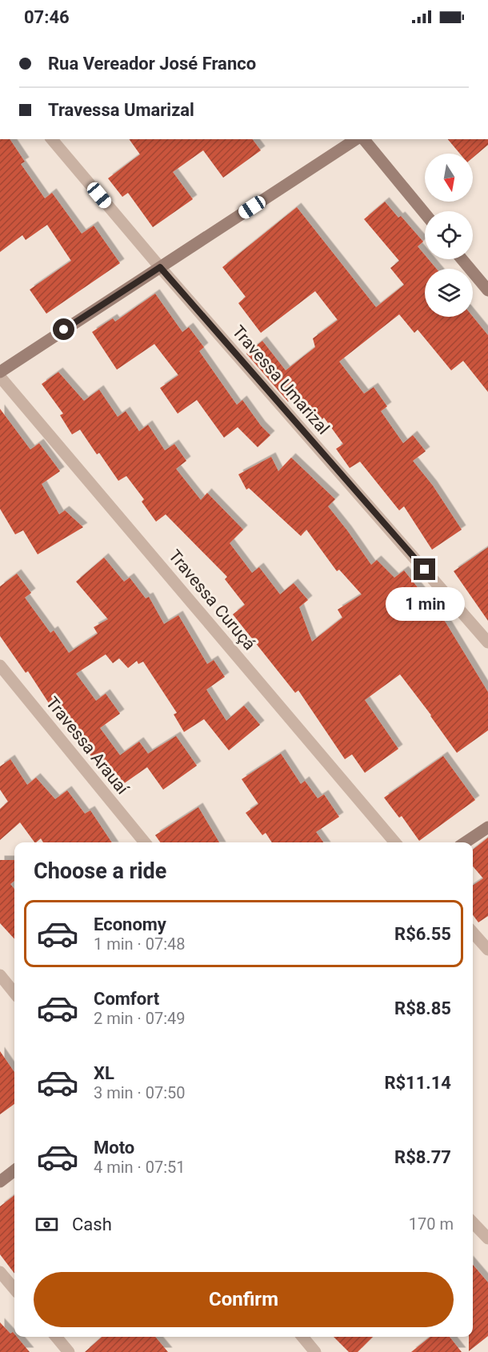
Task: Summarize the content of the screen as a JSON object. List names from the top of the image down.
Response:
{
  "streets": {
    "street": ["Travessa Umarizal", "Travessa Curuçá", "Travessa Arauaí"]
  },
  "north": "bottom",
  "page": {
    "status": "07:46",
    "banner": ["Rua Vereador José Franco", "Travessa Umarizal"],
    "bubble": "1 min",
    "heading": "Choose a ride",
    "list": [
      {
        "name": "Economy",
        "note": "1 min · 07:48",
        "value": "R$6.55"
      },
      {
        "name": "Comfort",
        "note": "2 min · 07:49",
        "value": "R$8.85"
      },
      {
        "name": "XL",
        "note": "3 min · 07:50",
        "value": "R$11.14"
      },
      {
        "name": "Moto",
        "note": "4 min · 07:51",
        "value": "R$8.77"
      }
    ],
    "pay": ["Cash", "170 m"],
    "buttons": "Confirm"
  }
}
